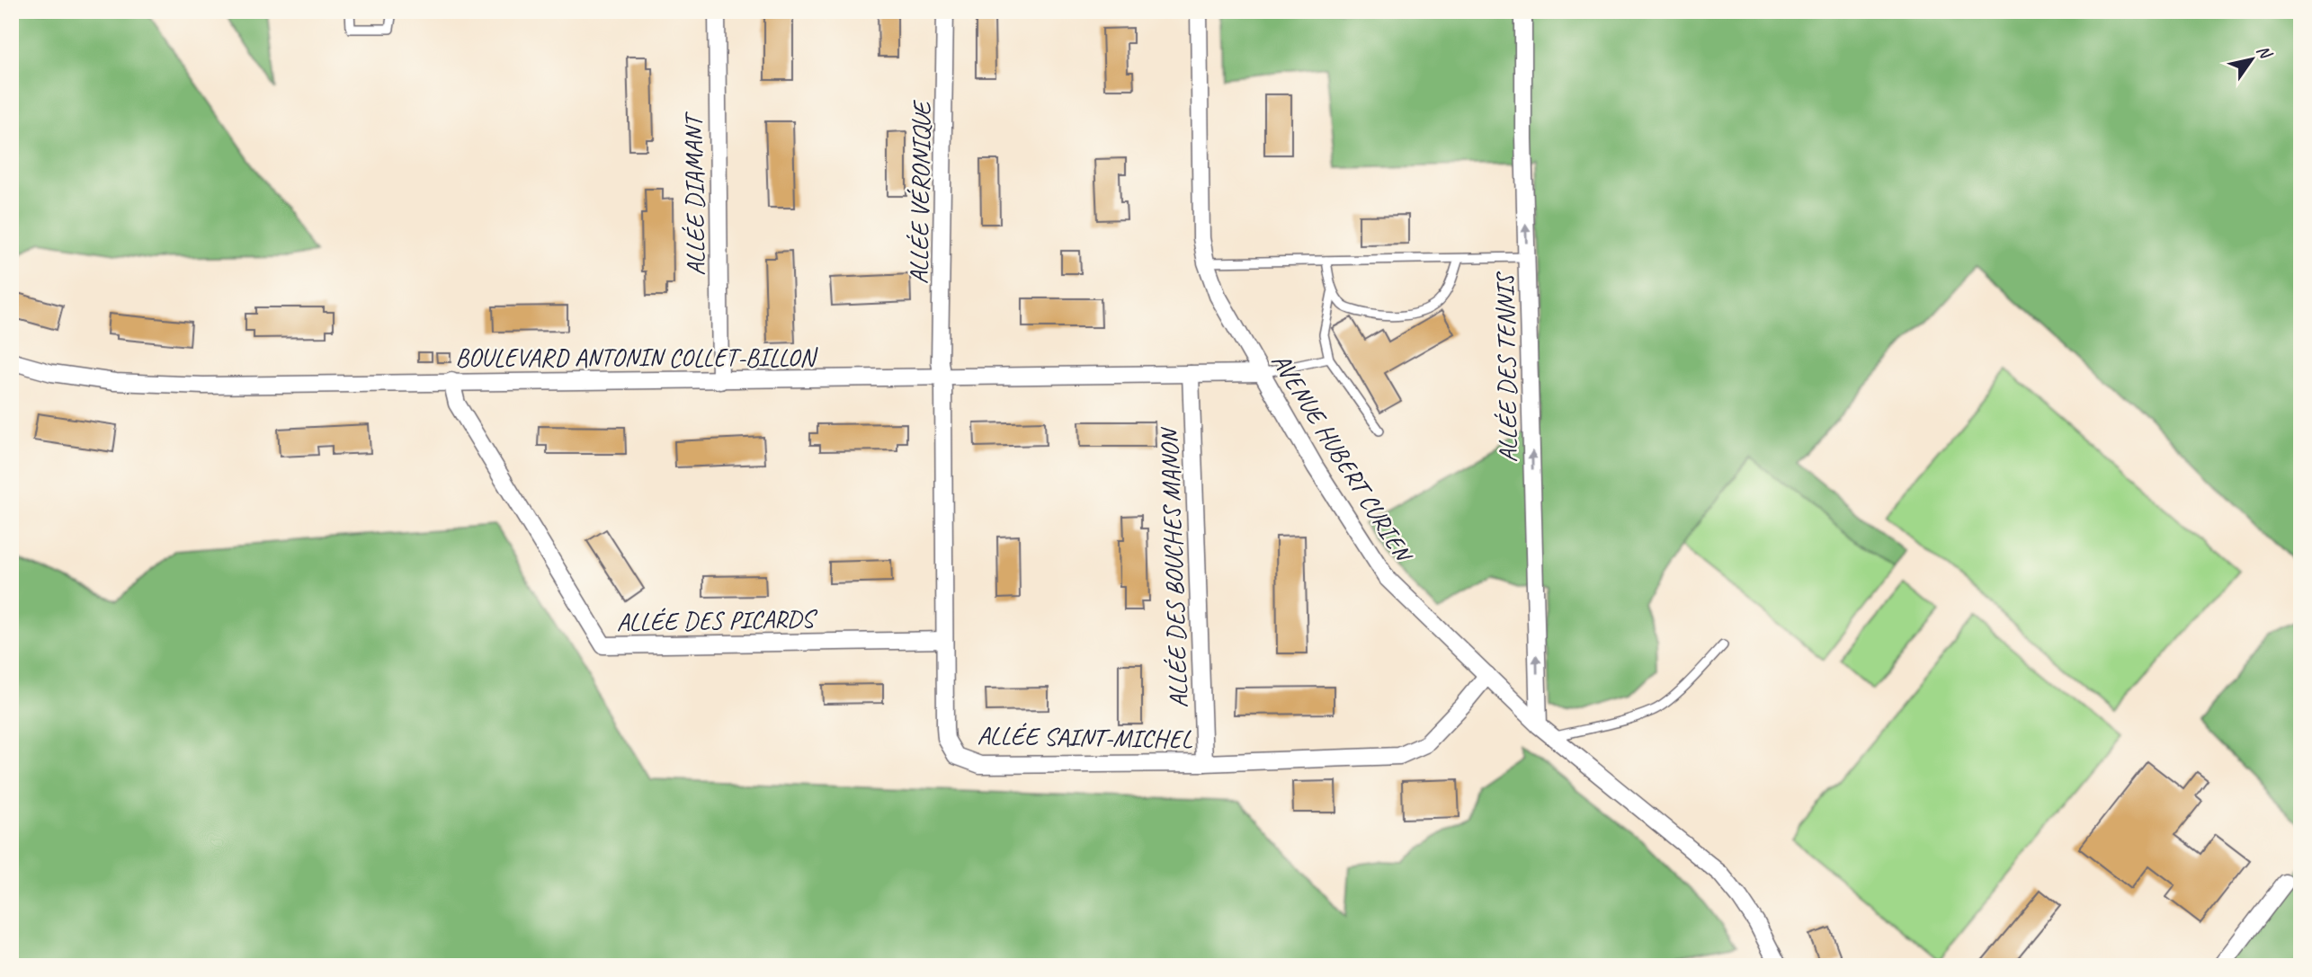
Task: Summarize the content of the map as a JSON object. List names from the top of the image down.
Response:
{
  "streets": {
    "street": [
      "ALLÉE VÉRONIQUE",
      "ALLÉE DIAMANT",
      "BOULEVARD ANTONIN COLLET-BILLON",
      "ALLÉE DES TENNIS",
      "AVENUE HUBERT CURIEN",
      "ALLÉE DES BOUCHES MANON",
      "ALLÉE DES PICARDS",
      "ALLÉE SAINT-MICHEL"
    ]
  },
  "crossings": [
    ["ALLÉE VÉRONIQUE", "BOULEVARD ANTONIN COLLET-BILLON"],
    ["ALLÉE VÉRONIQUE", "ALLÉE SAINT-MICHEL"],
    ["ALLÉE DIAMANT", "BOULEVARD ANTONIN COLLET-BILLON"],
    ["BOULEVARD ANTONIN COLLET-BILLON", "AVENUE HUBERT CURIEN"],
    ["BOULEVARD ANTONIN COLLET-BILLON", "ALLÉE DES BOUCHES MANON"],
    ["BOULEVARD ANTONIN COLLET-BILLON", "ALLÉE DES PICARDS"],
    ["BOULEVARD ANTONIN COLLET-BILLON", "ALLÉE SAINT-MICHEL"],
    ["ALLÉE DES TENNIS", "AVENUE HUBERT CURIEN"],
    ["AVENUE HUBERT CURIEN", "ALLÉE SAINT-MICHEL"],
    ["ALLÉE DES BOUCHES MANON", "ALLÉE SAINT-MICHEL"],
    ["ALLÉE DES PICARDS", "ALLÉE SAINT-MICHEL"]
  ],
  "one_way": ["ALLÉE DES TENNIS"],
  "north": "top right"
}
